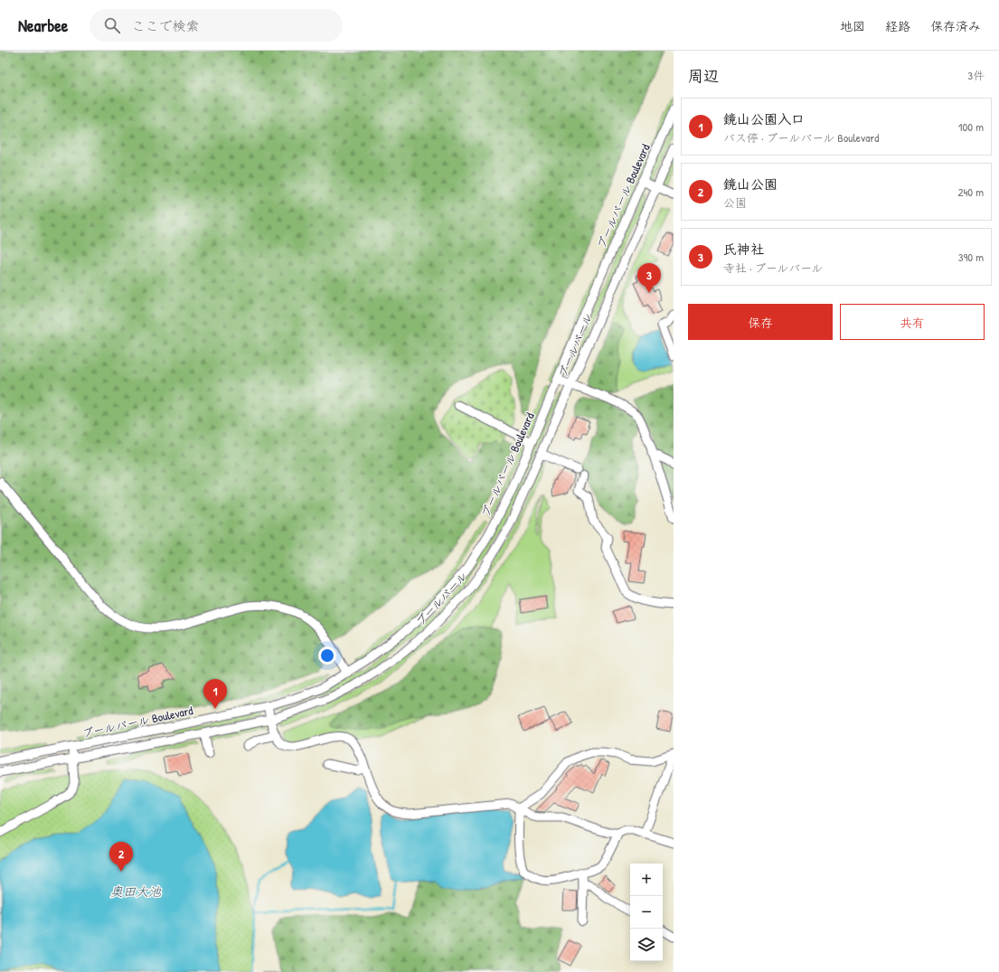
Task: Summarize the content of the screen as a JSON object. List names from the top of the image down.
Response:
{
  "streets": {
    "street": ["ブールバール Boulevard", "ブールバール"]
  },
  "water": ["奥田大池"],
  "page": {
    "header": "Nearbee",
    "search": "ここで検索",
    "nav": ["地図", "経路", "保存済み"],
    "heading": ["周辺", "3件"],
    "list": [
      {
        "mark": "1",
        "name": "鏡山公園入口",
        "note": "バス停 · ブールバール Boulevard",
        "value": "100 m"
      },
      {
        "mark": "2",
        "name": "鏡山公園",
        "note": "公園",
        "value": "240 m"
      },
      {
        "mark": "3",
        "name": "氏神社",
        "note": "寺社 · ブールバール",
        "value": "390 m"
      }
    ],
    "pins": ["3", "1", "2"],
    "buttons": ["保存", "共有"],
    "map_buttons": ["+", "−"]
  }
}
